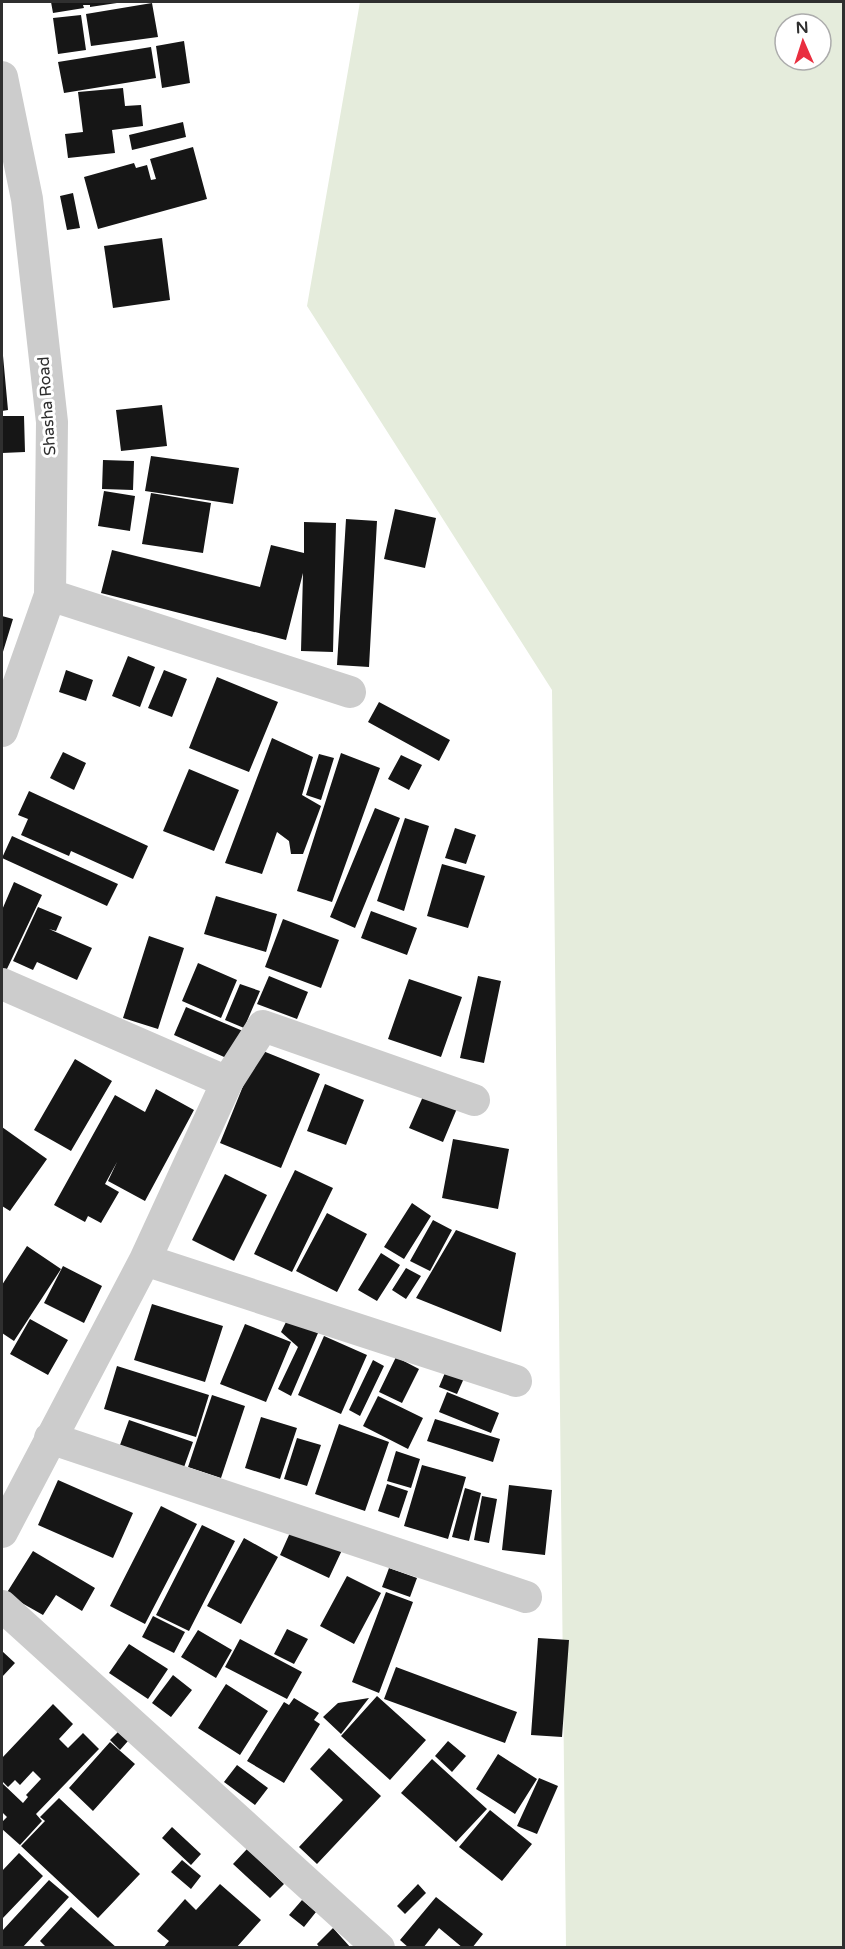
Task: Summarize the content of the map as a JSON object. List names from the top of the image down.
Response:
{
  "streets": {
    "street": ["Shasha Road"]
  },
  "north": "top"
}
